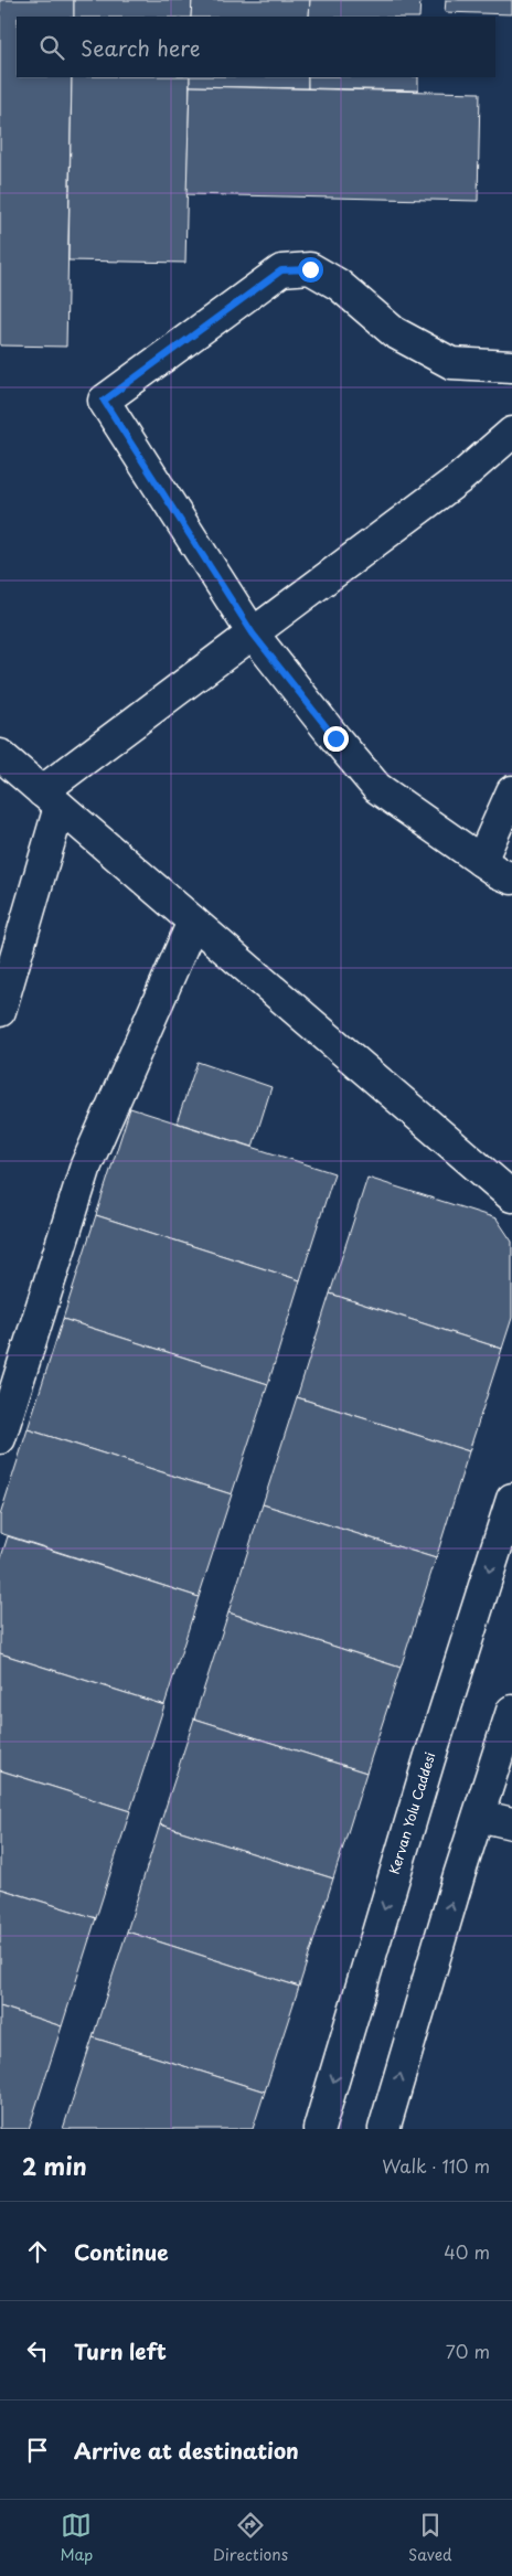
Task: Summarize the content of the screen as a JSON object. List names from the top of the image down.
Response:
{
  "streets": {
    "street": ["Kervan Yolu Caddesi"]
  },
  "page": {
    "search": "Search here",
    "heading": ["2 min", "Walk · 110 m"],
    "list": [
      ["Continue", "40 m"],
      ["Turn left", "70 m"],
      "Arrive at destination"
    ],
    "nav": ["Map", "Directions", "Saved"]
  }
}
